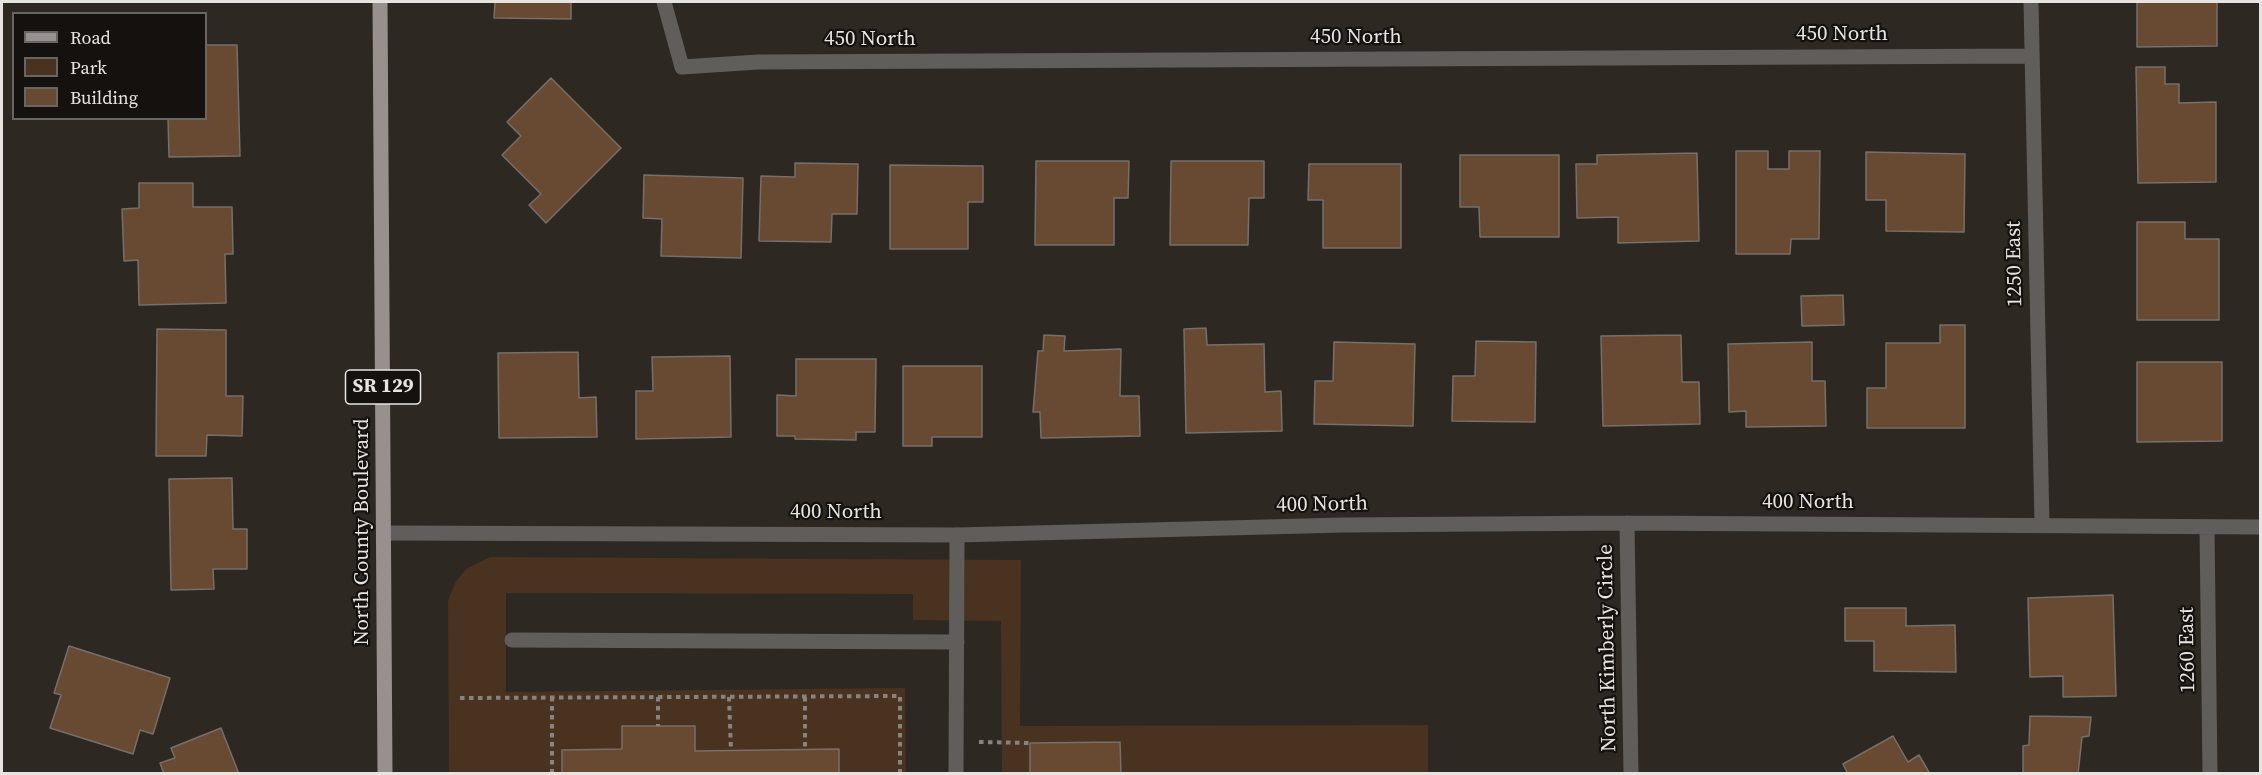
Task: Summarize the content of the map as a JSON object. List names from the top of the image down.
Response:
{
  "streets": {
    "main road": ["SR 129", "North County Boulevard"],
    "street": [
      "450 North",
      "1250 East",
      "400 North",
      "North Kimberly Circle",
      "1260 East"
    ]
  },
  "crossings": [
    ["450 North", "1250 East"],
    ["1250 East", "400 North"],
    ["400 North", "North County Boulevard"],
    ["400 North", "North Kimberly Circle"],
    ["400 North", "1260 East"]
  ],
  "legend": ["Road", "Park", "Building"]
}
